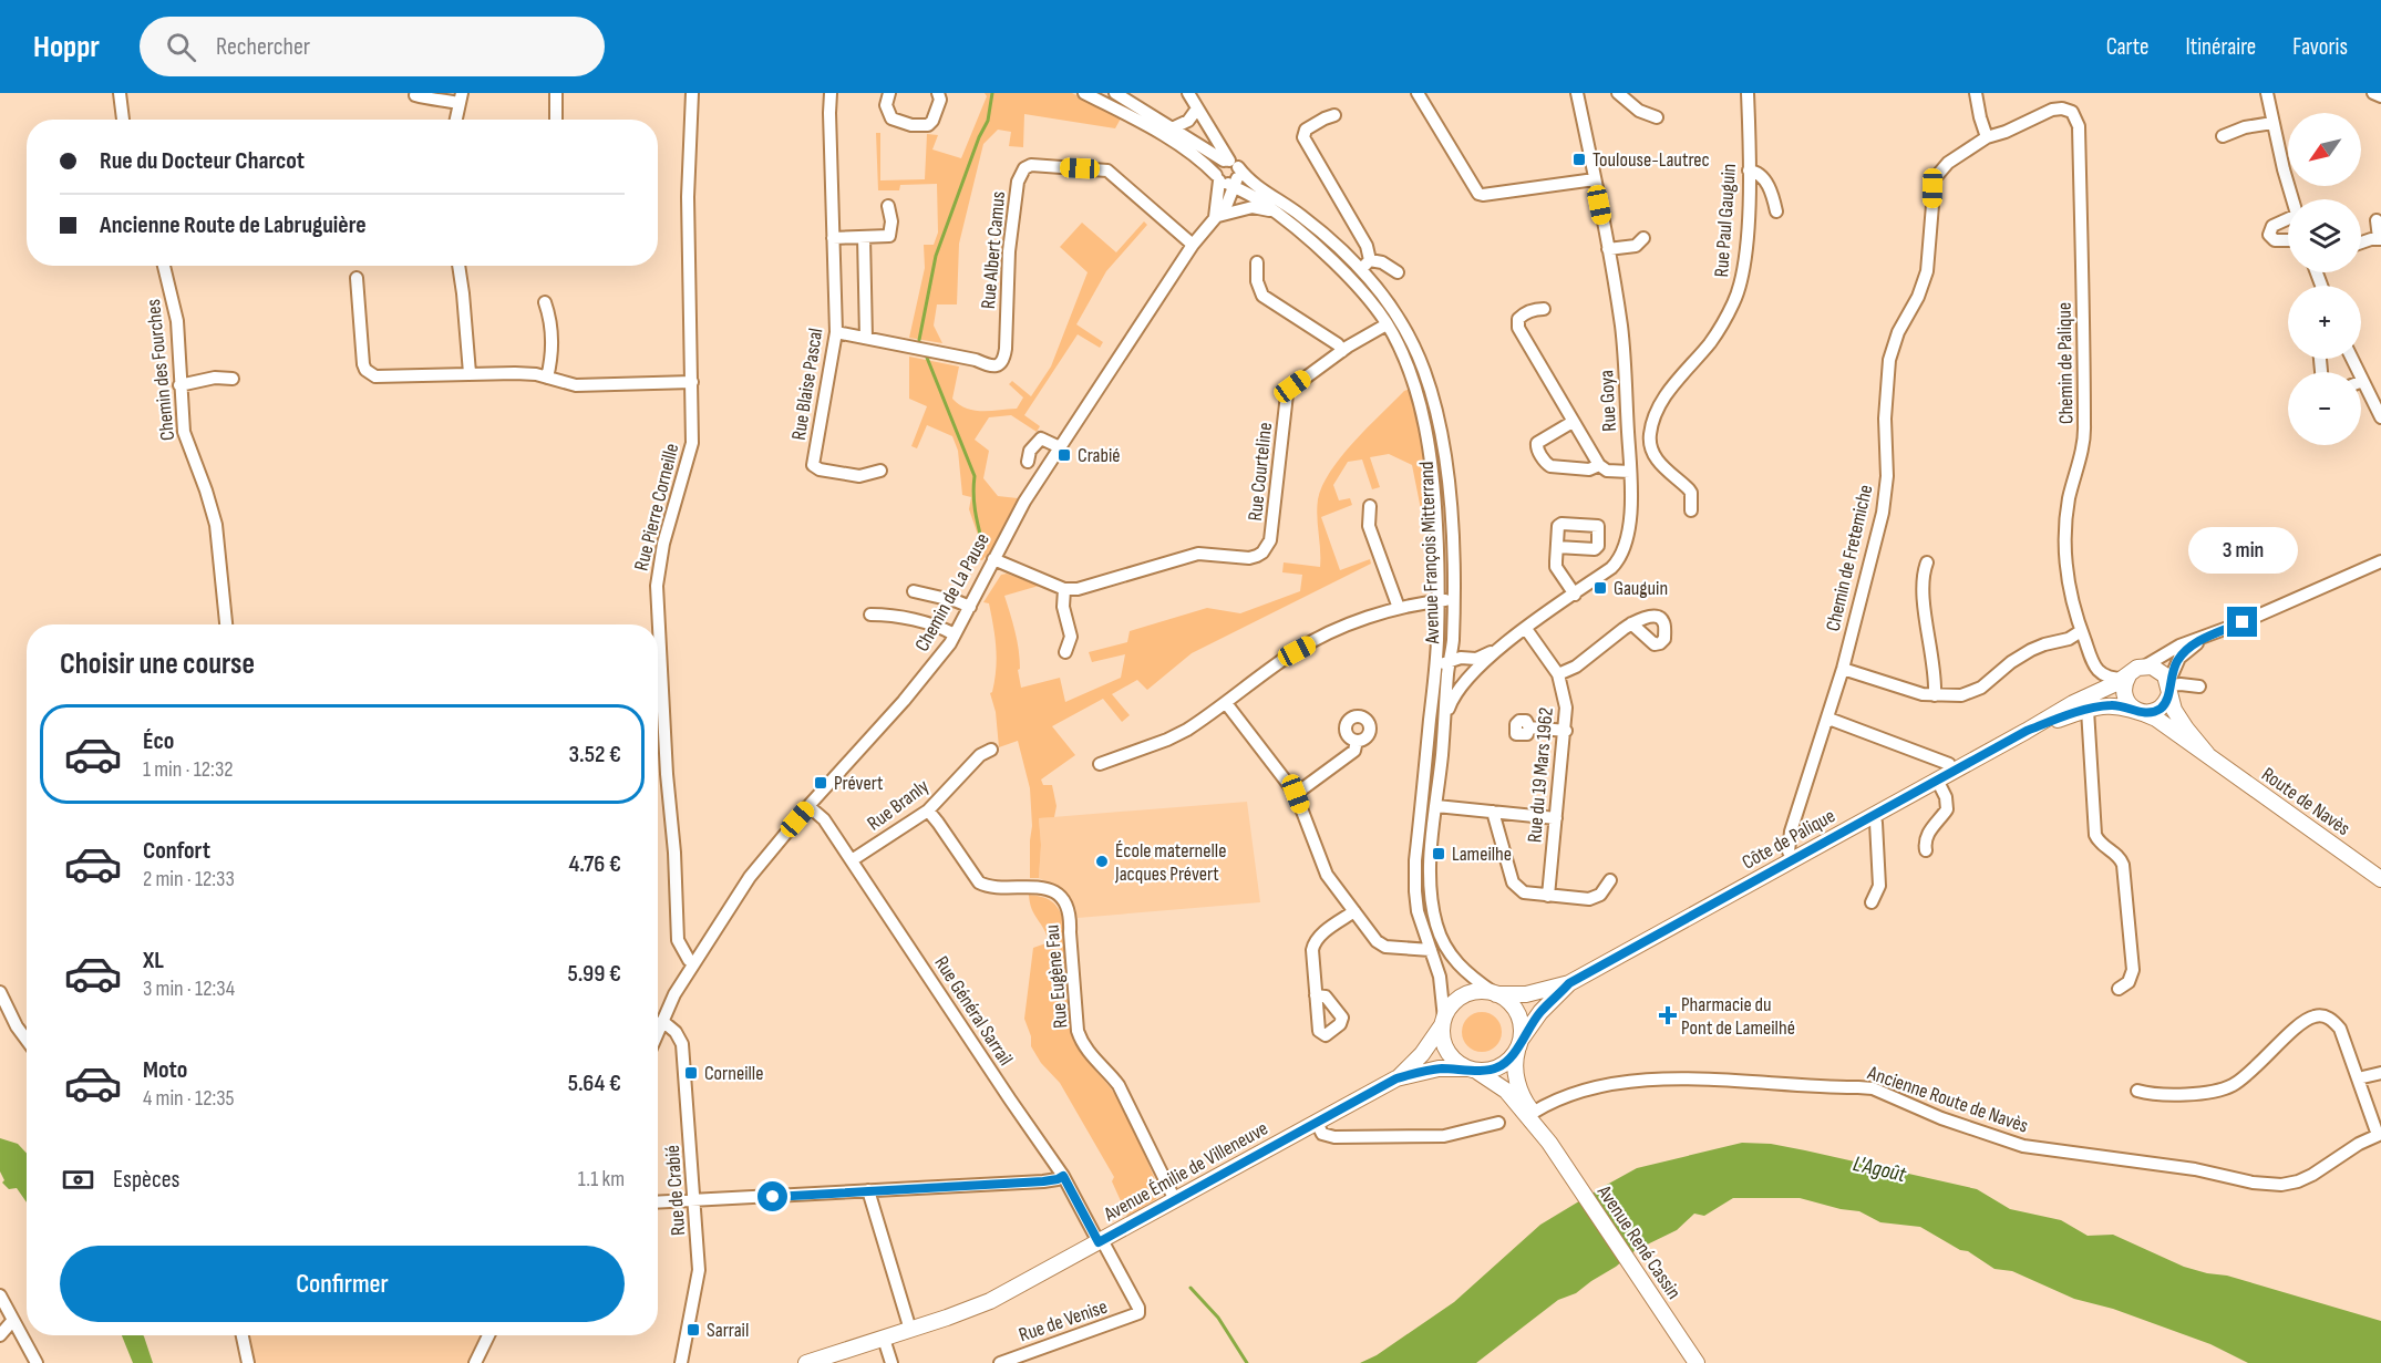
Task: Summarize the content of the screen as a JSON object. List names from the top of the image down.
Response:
{
  "streets": {
    "main road": [
      "Route de Navès",
      "Côte de Palique",
      "Avenue Émilie de Villeneuve",
      "Avenue René Cassin"
    ],
    "street": [
      "Rue Paul Gauguin",
      "Rue Albert Camus",
      "Chemin de Palique",
      "Chemin des Fourches",
      "Rue Blaise Pascal",
      "Rue Goya",
      "Rue Courteline",
      "Rue Pierre Corneille",
      "Avenue François Mitterrand",
      "Chemin de Fretemiche",
      "Chemin de La Pause",
      "Rue du 19 Mars 1962",
      "Rue Branly",
      "Rue Eugène Fau",
      "Rue Général Sarrail",
      "Ancienne Route de Navès",
      "Rue de Crabié",
      "Rue de Venise"
    ]
  },
  "crossings": [
    ["Rue Albert Camus", "Rue Blaise Pascal"],
    ["Rue Albert Camus", "Chemin de La Pause"],
    ["Chemin de Palique", "Chemin de Fretemiche"],
    ["Chemin de Palique", "Route de Navès"],
    ["Rue Goya", "Avenue François Mitterrand"],
    ["Rue Goya", "Rue du 19 Mars 1962"],
    ["Rue Courteline", "Avenue François Mitterrand"],
    ["Rue Pierre Corneille", "Chemin de La Pause"],
    ["Avenue François Mitterrand", "Chemin de La Pause"],
    ["Avenue François Mitterrand", "Côte de Palique"],
    ["Avenue François Mitterrand", "Avenue Émilie de Villeneuve"],
    ["Avenue François Mitterrand", "Avenue René Cassin"],
    ["Chemin de Fretemiche", "Côte de Palique"],
    ["Chemin de La Pause", "Rue Général Sarrail"],
    ["Chemin de La Pause", "Rue de Crabié"],
    ["Rue Branly", "Rue Eugène Fau"],
    ["Rue Branly", "Rue Général Sarrail"],
    ["Côte de Palique", "Avenue Émilie de Villeneuve"],
    ["Côte de Palique", "Avenue René Cassin"],
    ["Rue Eugène Fau", "Avenue Émilie de Villeneuve"],
    ["Rue Général Sarrail", "Avenue Émilie de Villeneuve"],
    ["Rue Général Sarrail", "Rue de Venise"],
    ["Ancienne Route de Navès", "Avenue René Cassin"],
    ["Avenue Émilie de Villeneuve", "Avenue René Cassin"]
  ],
  "water": ["L'Agoût"],
  "places": {
    "transit": [
      "Toulouse-Lautrec",
      "Crabié",
      "Gauguin",
      "Prévert",
      "Lameilhe",
      "Corneille",
      "Sarrail"
    ],
    "other": ["École maternelle Jacques Prévert"],
    "health": ["Pharmacie du Pont de Lameilhé"]
  },
  "north": "bottom left",
  "page": {
    "header": "Hoppr",
    "search": "Rechercher",
    "nav": ["Carte", "Itinéraire", "Favoris"],
    "map_buttons": ["+", "−"],
    "banner": ["Rue du Docteur Charcot", "Ancienne Route de Labruguière"],
    "bubble": "3 min",
    "heading": "Choisir une course",
    "list": [
      {
        "name": "Éco",
        "note": "1 min · 12:32",
        "value": "3.52 €"
      },
      {
        "name": "Confort",
        "note": "2 min · 12:33",
        "value": "4.76 €"
      },
      {
        "name": "XL",
        "note": "3 min · 12:34",
        "value": "5.99 €"
      },
      {
        "name": "Moto",
        "note": "4 min · 12:35",
        "value": "5.64 €"
      }
    ],
    "pay": ["Espèces", "1.1 km"],
    "buttons": "Confirmer"
  }
}
